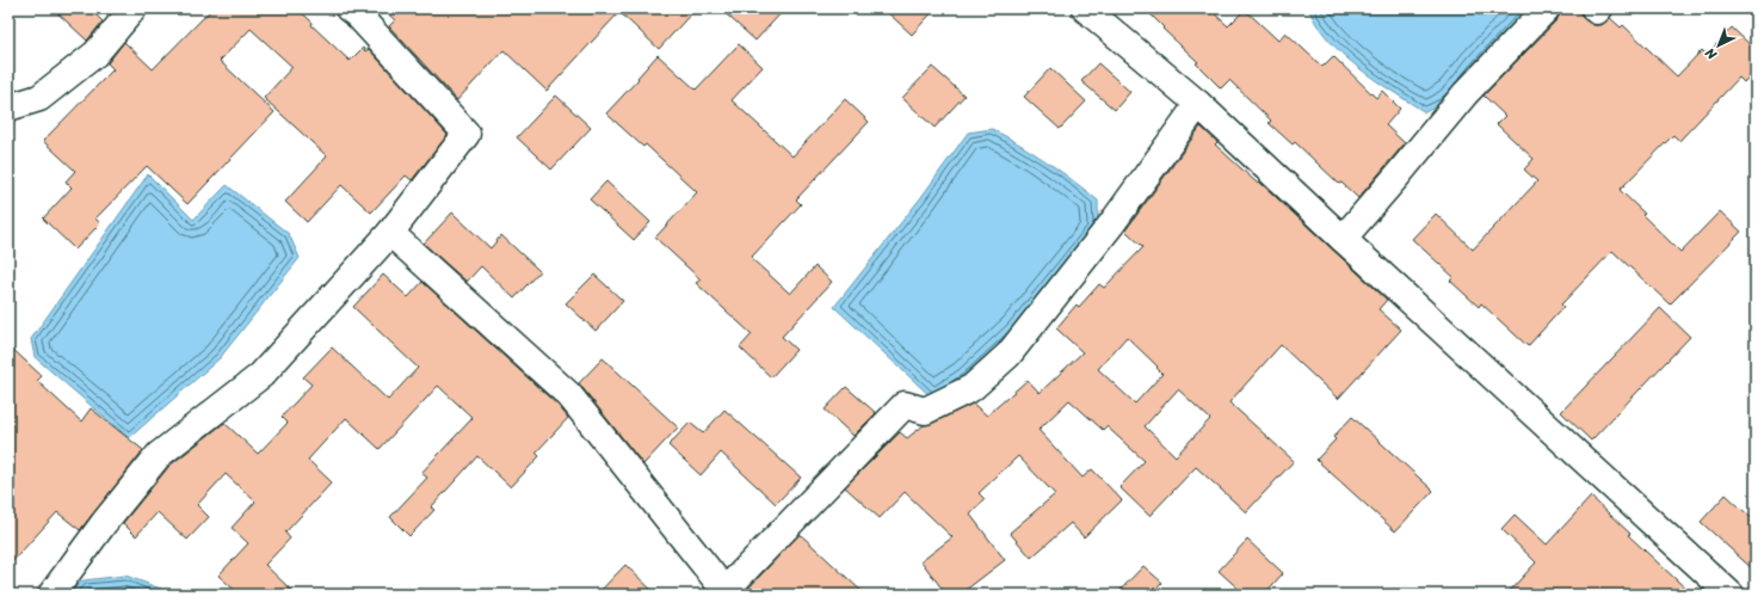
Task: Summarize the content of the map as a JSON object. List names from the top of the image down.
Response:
{
  "north": "bottom left"
}
